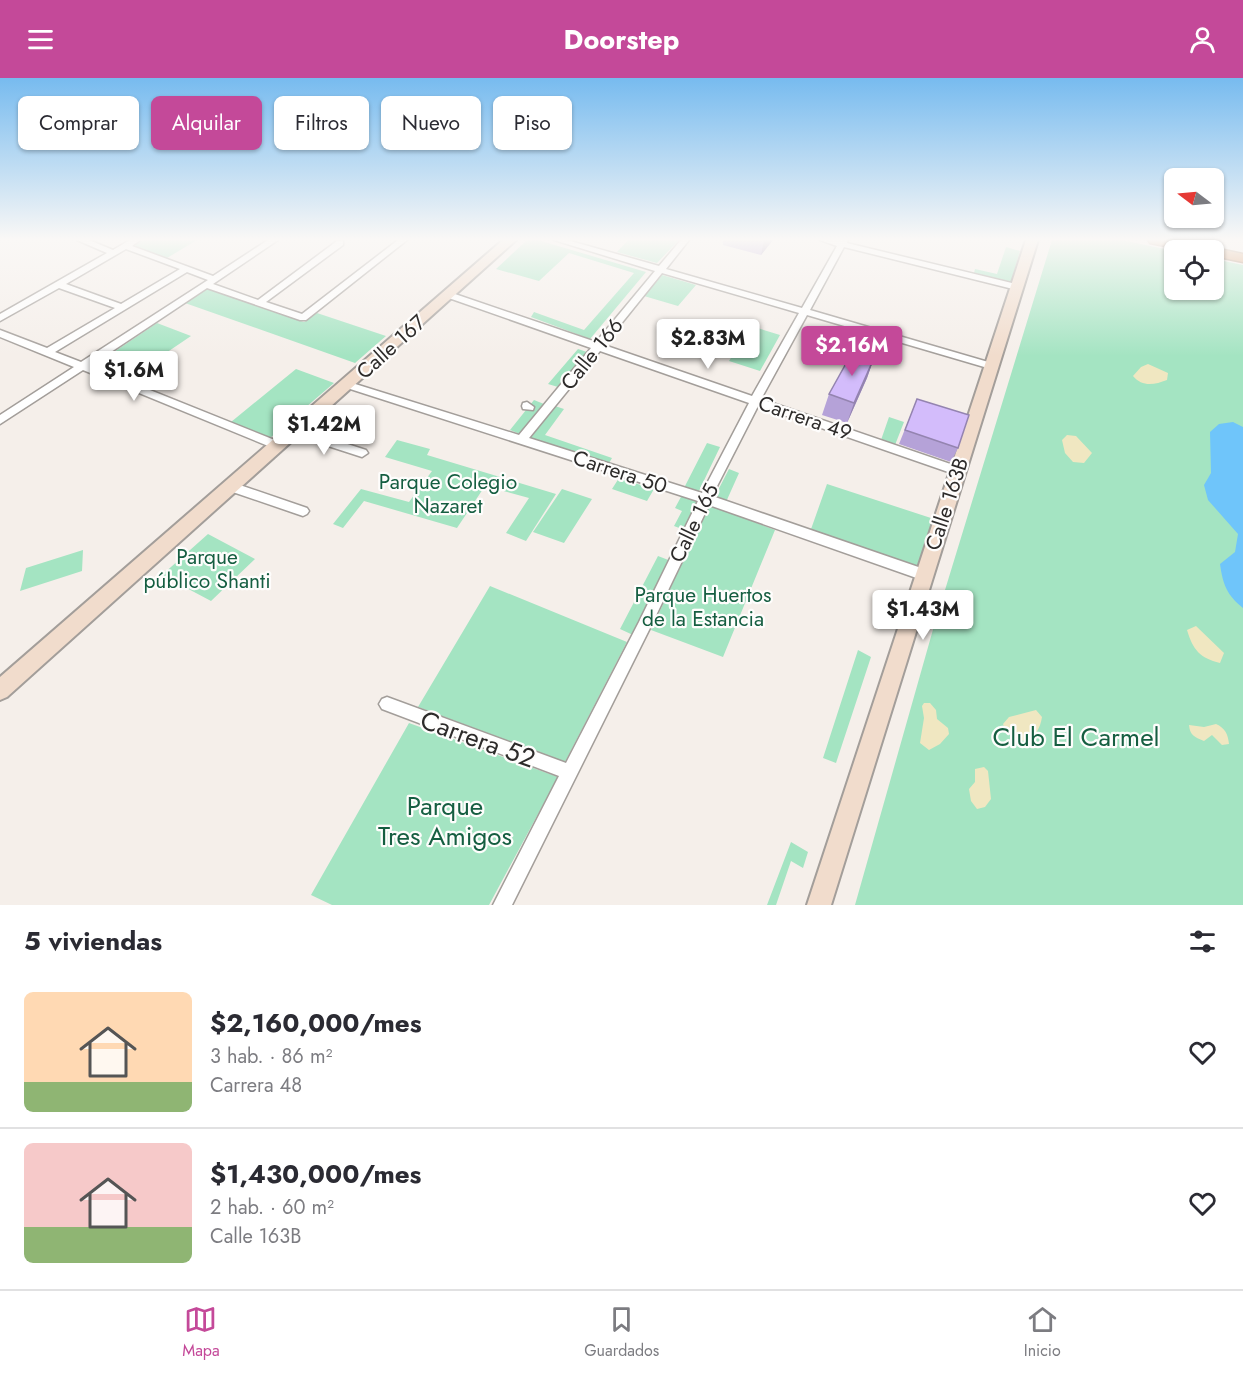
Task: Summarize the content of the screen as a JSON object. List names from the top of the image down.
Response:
{
  "streets": {
    "street": [
      "Calle 167",
      "Calle 166",
      "Carrera 49",
      "Carrera 50",
      "Calle 163B",
      "Calle 165",
      "Carrera 52"
    ]
  },
  "crossings": [
    ["Calle 167", "Carrera 49"],
    ["Calle 167", "Carrera 50"],
    ["Calle 166", "Carrera 49"],
    ["Calle 166", "Carrera 50"],
    ["Carrera 49", "Calle 163B"],
    ["Carrera 49", "Calle 165"],
    ["Carrera 50", "Calle 163B"],
    ["Carrera 50", "Calle 165"],
    ["Calle 165", "Carrera 52"]
  ],
  "parks": [
    "Parque Colegio Nazaret",
    "Parque público Shanti",
    "Parque Huertos de la Estancia",
    "Club El Carmel",
    "Parque Tres Amigos"
  ],
  "north": "left",
  "page": {
    "header": "Doorstep",
    "chip": [
      "Comprar",
      "Alquilar",
      "Filtros",
      "Nuevo",
      "Piso"
    ],
    "price": [
      "$2.83M",
      "$2.16M",
      "$1.6M",
      "$1.42M",
      "$1.43M"
    ],
    "heading": "5 viviendas",
    "list": [
      {
        "name": "$2,160,000/mes",
        "note": "3 hab. · 86 m² · Carrera 48"
      },
      {
        "name": "$1,430,000/mes",
        "note": "2 hab. · 60 m² · Calle 163B"
      }
    ],
    "tabs": ["Mapa", "Guardados", "Inicio"]
  }
}
